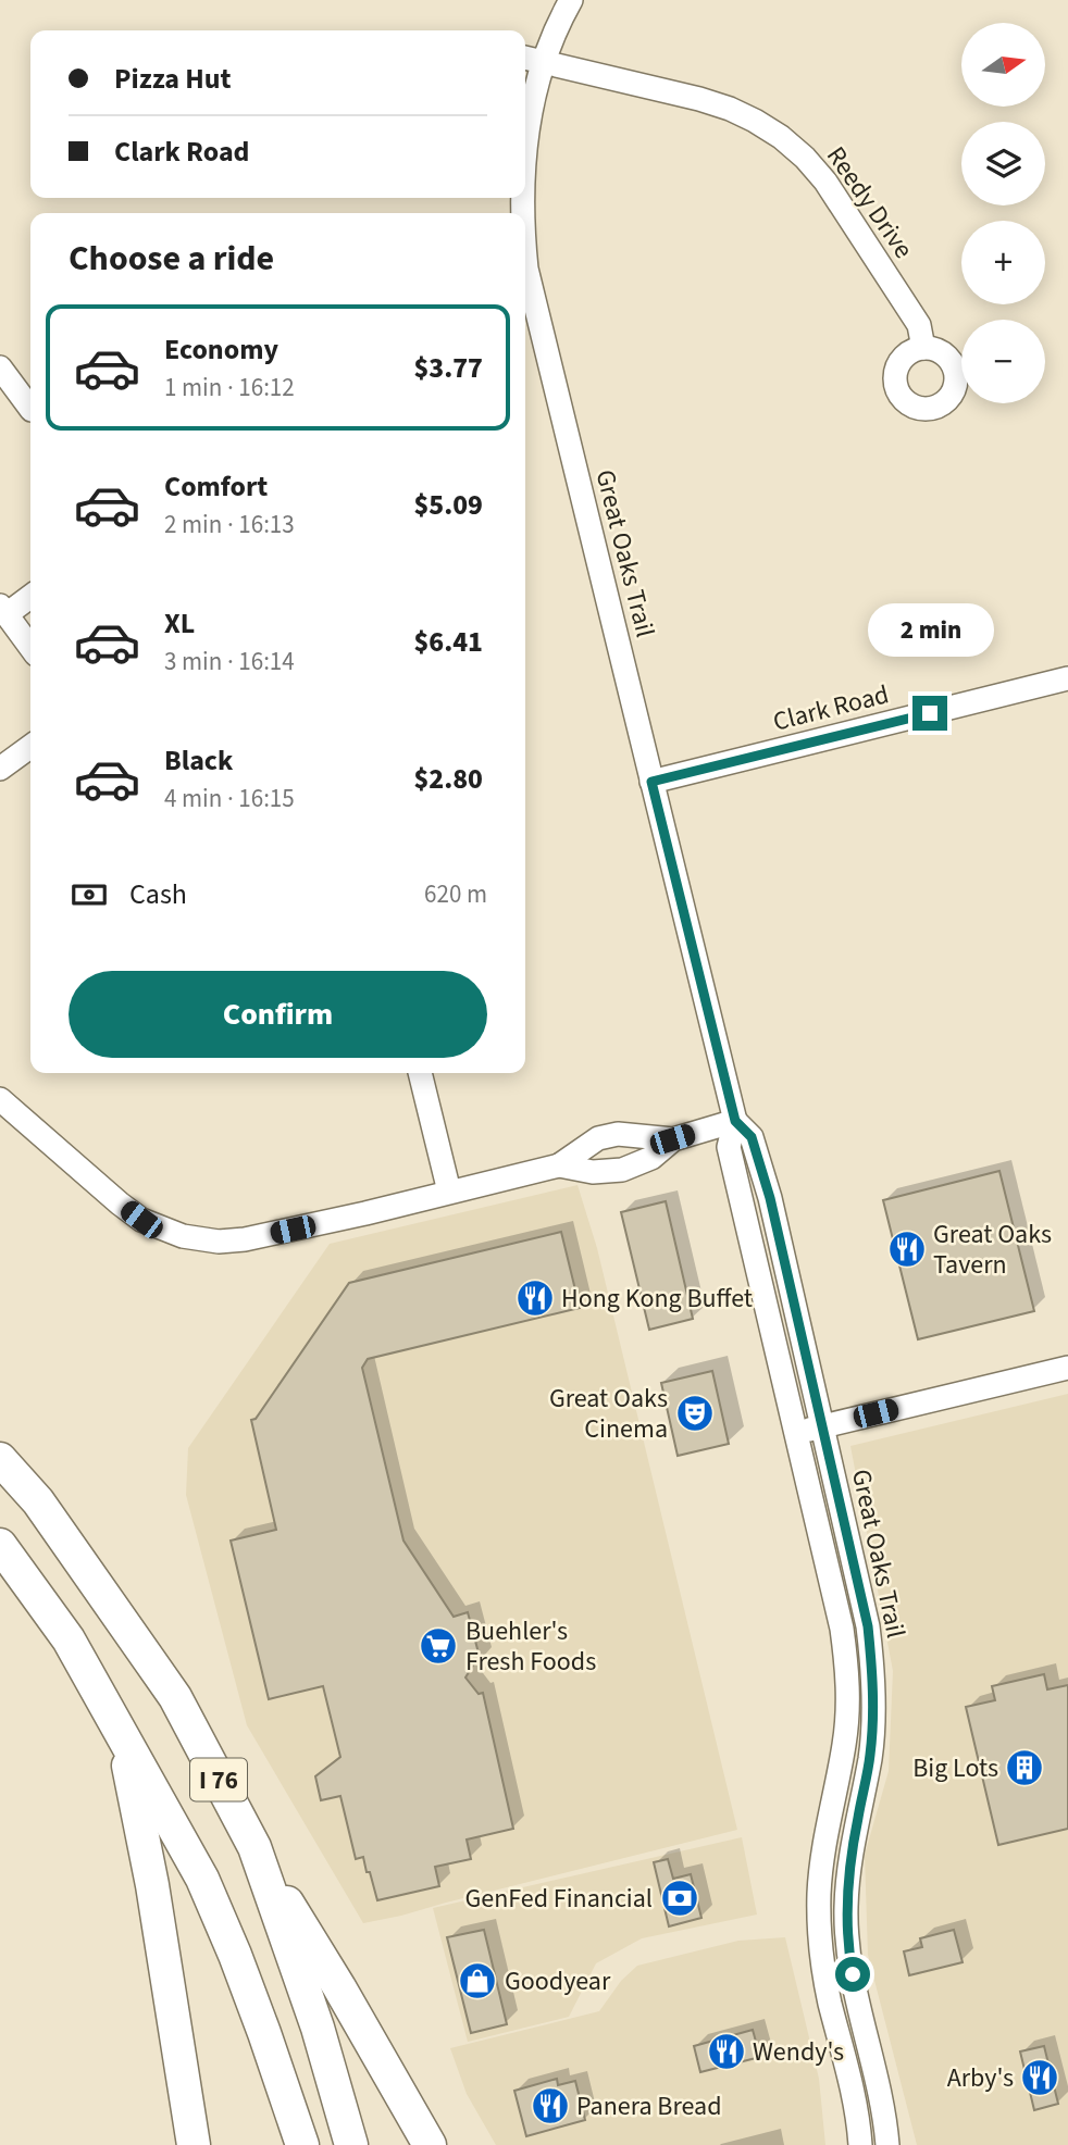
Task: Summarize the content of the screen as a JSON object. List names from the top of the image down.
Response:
{
  "streets": {
    "highway": ["I 76"],
    "street": ["Reedy Drive", "Great Oaks Trail", "Clark Road"]
  },
  "crossings": [
    ["Reedy Drive", "Great Oaks Trail"],
    ["Great Oaks Trail", "Clark Road"]
  ],
  "places": {
    "restaurant": [
      "Great Oaks Tavern",
      "Hong Kong Buffet",
      "Wendy's",
      "Arby's",
      "Panera Bread"
    ],
    "theatre": ["Great Oaks Cinema"],
    "supermarket": ["Buehler's Fresh Foods"],
    "building": ["Big Lots"],
    "bank": ["GenFed Financial"],
    "shop": ["Goodyear"]
  },
  "north": "right",
  "page": {
    "map_buttons": ["+", "−"],
    "banner": ["Pizza Hut", "Clark Road"],
    "heading": "Choose a ride",
    "list": [
      {
        "name": "Economy",
        "note": "1 min · 16:12",
        "value": "$3.77"
      },
      {
        "name": "Comfort",
        "note": "2 min · 16:13",
        "value": "$5.09"
      },
      {
        "name": "XL",
        "note": "3 min · 16:14",
        "value": "$6.41"
      },
      {
        "name": "Black",
        "note": "4 min · 16:15",
        "value": "$2.80"
      }
    ],
    "bubble": "2 min",
    "pay": ["Cash", "620 m"],
    "buttons": "Confirm"
  }
}
